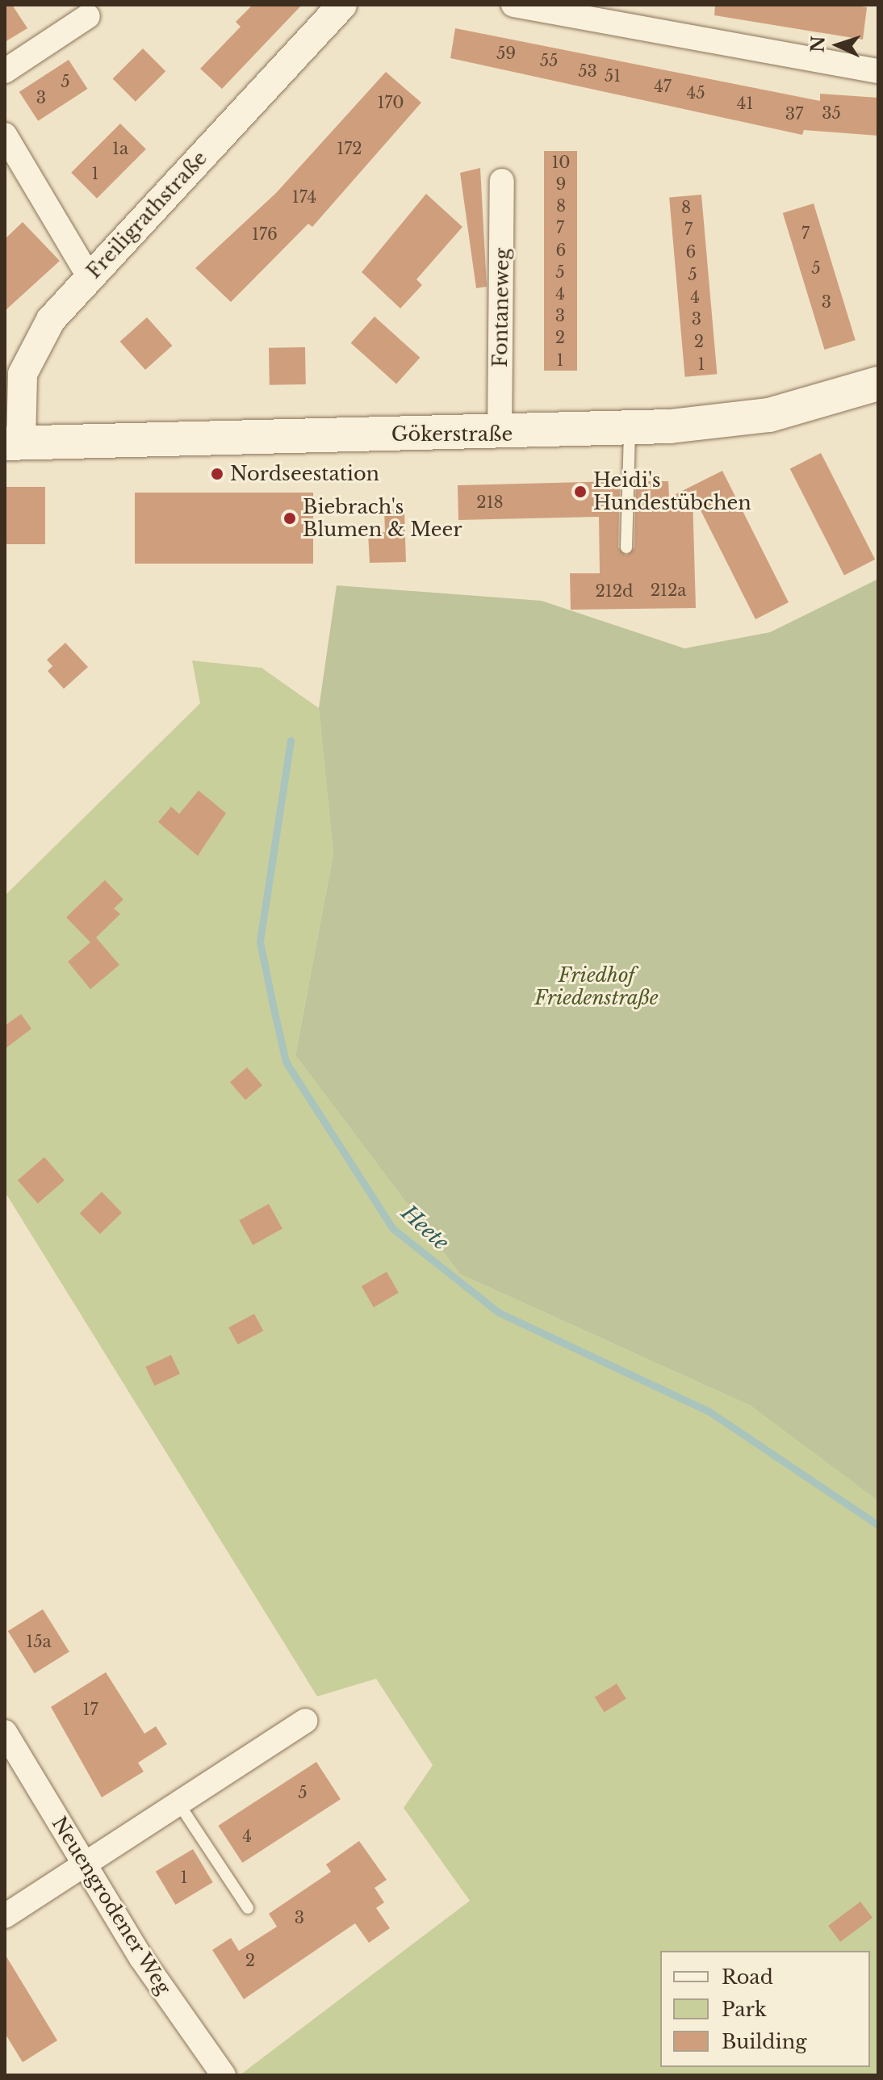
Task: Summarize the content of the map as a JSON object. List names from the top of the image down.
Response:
{
  "streets": {
    "main road": ["Gökerstraße"],
    "street": ["Freiligrathstraße", "Fontaneweg", "Neuengrodener Weg"]
  },
  "crossings": [
    ["Freiligrathstraße", "Gökerstraße"],
    ["Fontaneweg", "Gökerstraße"]
  ],
  "water": ["Heete"],
  "parks": ["Friedhof Friedenstraße"],
  "places": ["Nordseestation", "Heidi's Hundestübchen", "Biebrach's Blumen & Meer"],
  "house_numbers": [
    "59",
    "55",
    "53",
    "51",
    "5",
    "47",
    "45",
    "3",
    "170",
    "41",
    "35",
    "37",
    "1a",
    "172",
    "10",
    "1",
    "9",
    "174",
    "8",
    "8",
    "7",
    "7",
    "7",
    "176",
    "6",
    "6",
    "5",
    "5",
    "5",
    "4",
    "4",
    "3",
    "3",
    "3",
    "2",
    "2",
    "1",
    "1",
    "218",
    "212a",
    "212d",
    "15a",
    "17",
    "5",
    "4",
    "1",
    "3",
    "2"
  ],
  "legend": ["Road", "Park", "Building"],
  "north": "left"
}
